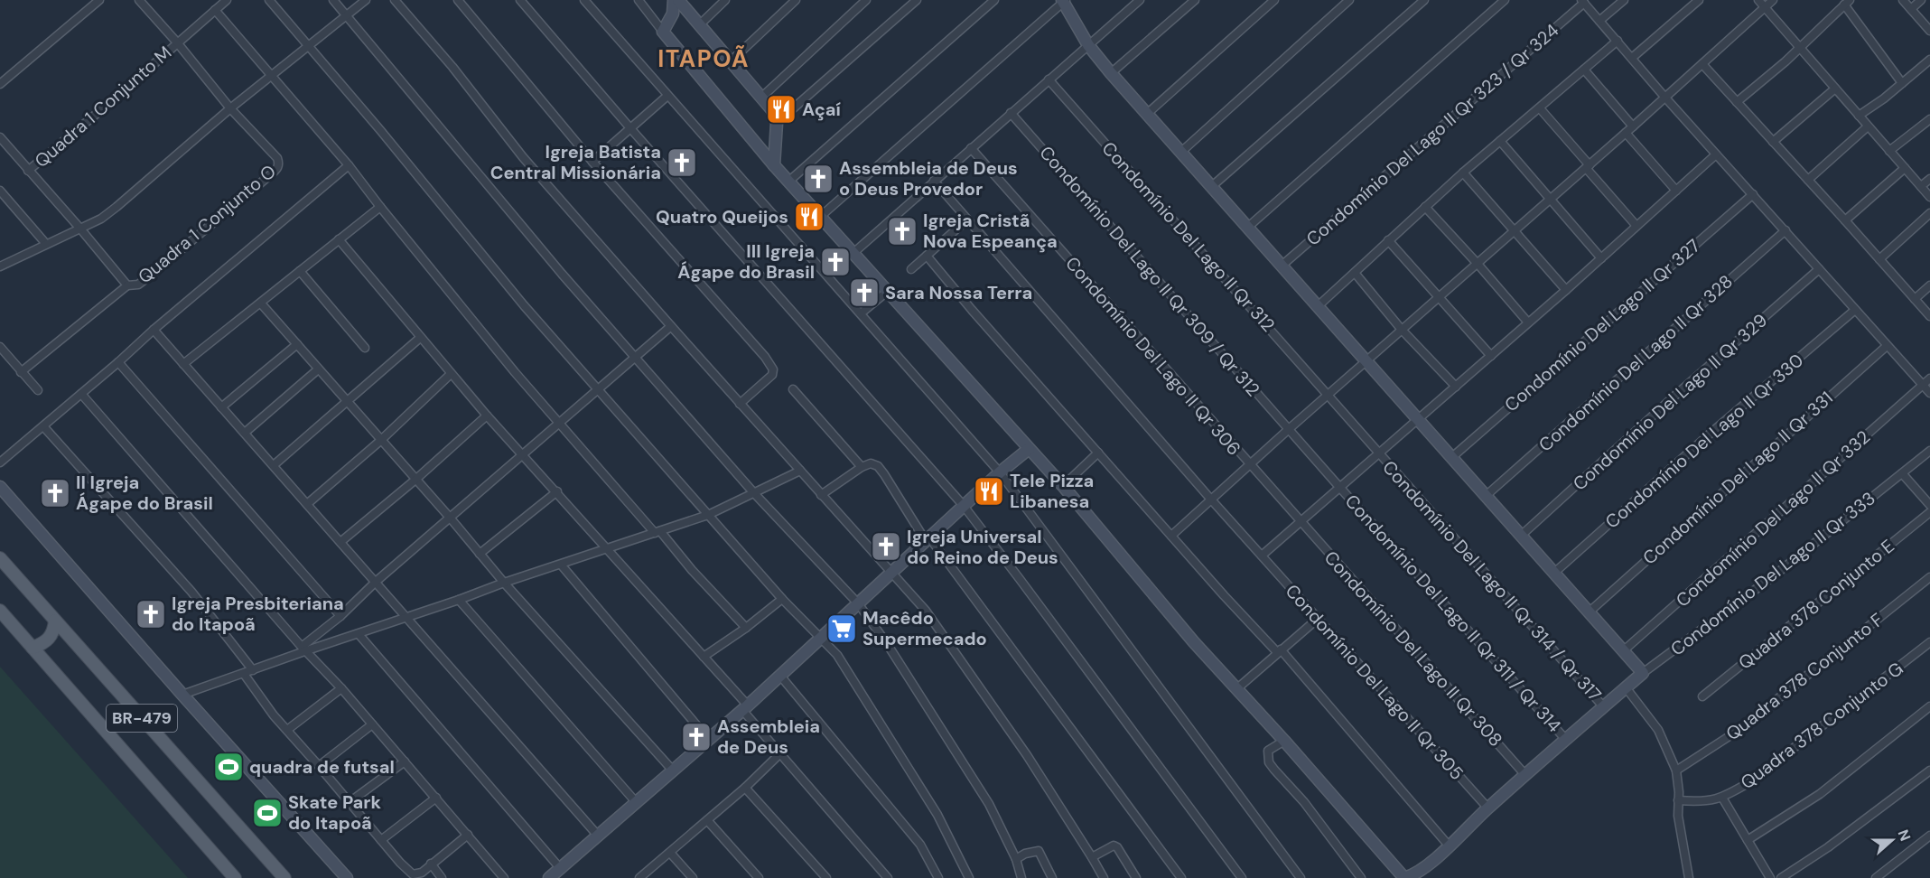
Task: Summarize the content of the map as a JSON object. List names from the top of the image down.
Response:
{
  "streets": {
    "main road": ["BR-479"],
    "street": [
      "Quadra 1 Conjunto M",
      "Condomínio Del Lago II Qr 323 / Qr 324",
      "Quadra 1 Conjunto O",
      "Condomínio Del Lago II Qr 312",
      "Condomínio Del Lago II Qr 309 / Qr 312",
      "Condomínio Del Lago II Qr 327",
      "Condomínio Del Lago II Qr 306",
      "Condomínio Del Lago II Qr 328",
      "Condomínio Del Lago II Qr 329",
      "Condomínio Del Lago II Qr 330",
      "Condomínio Del Lago II Qr 331",
      "Condomínio Del Lago II Qr 332",
      "Condomínio Del Lago II Qr 333",
      "Condomínio Del Lago II Qr 314 / Qr 317",
      "Quadra 378 Conjunto E",
      "Condomínio Del Lago II Qr 311 / Qr 314",
      "Condomínio Del Lago II Qr 308",
      "Quadra 378 Conjunto F",
      "Condomínio Del Lago II Qr 305",
      "Quadra 378 Conjunto G"
    ]
  },
  "crossings": [
    ["Condomínio Del Lago II Qr 312", "Condomínio Del Lago II Qr 314 / Qr 317"],
    ["Condomínio Del Lago II Qr 309 / Qr 312", "Condomínio Del Lago II Qr 311 / Qr 314"],
    ["Condomínio Del Lago II Qr 306", "Condomínio Del Lago II Qr 308"]
  ],
  "districts": ["ITAPOÃ"],
  "places": {
    "restaurant": ["Açaí", "Quatro Queijos", "Tele Pizza Libanesa"],
    "church": [
      "Igreja Batista Central Missionária",
      "Assembleia de Deus o Deus Provedor",
      "Igreja Cristã Nova Espeança",
      "III Igreja Ágape do Brasil",
      "Sara Nossa Terra",
      "II Igreja Ágape do Brasil",
      "Igreja Universal do Reino de Deus",
      "Igreja Presbiteriana do Itapoã",
      "Assembleia de Deus"
    ],
    "supermarket": ["Macêdo Supermecado"],
    "sports": ["quadra de futsal", "Skate Park do Itapoã"]
  },
  "north": "right"
}
